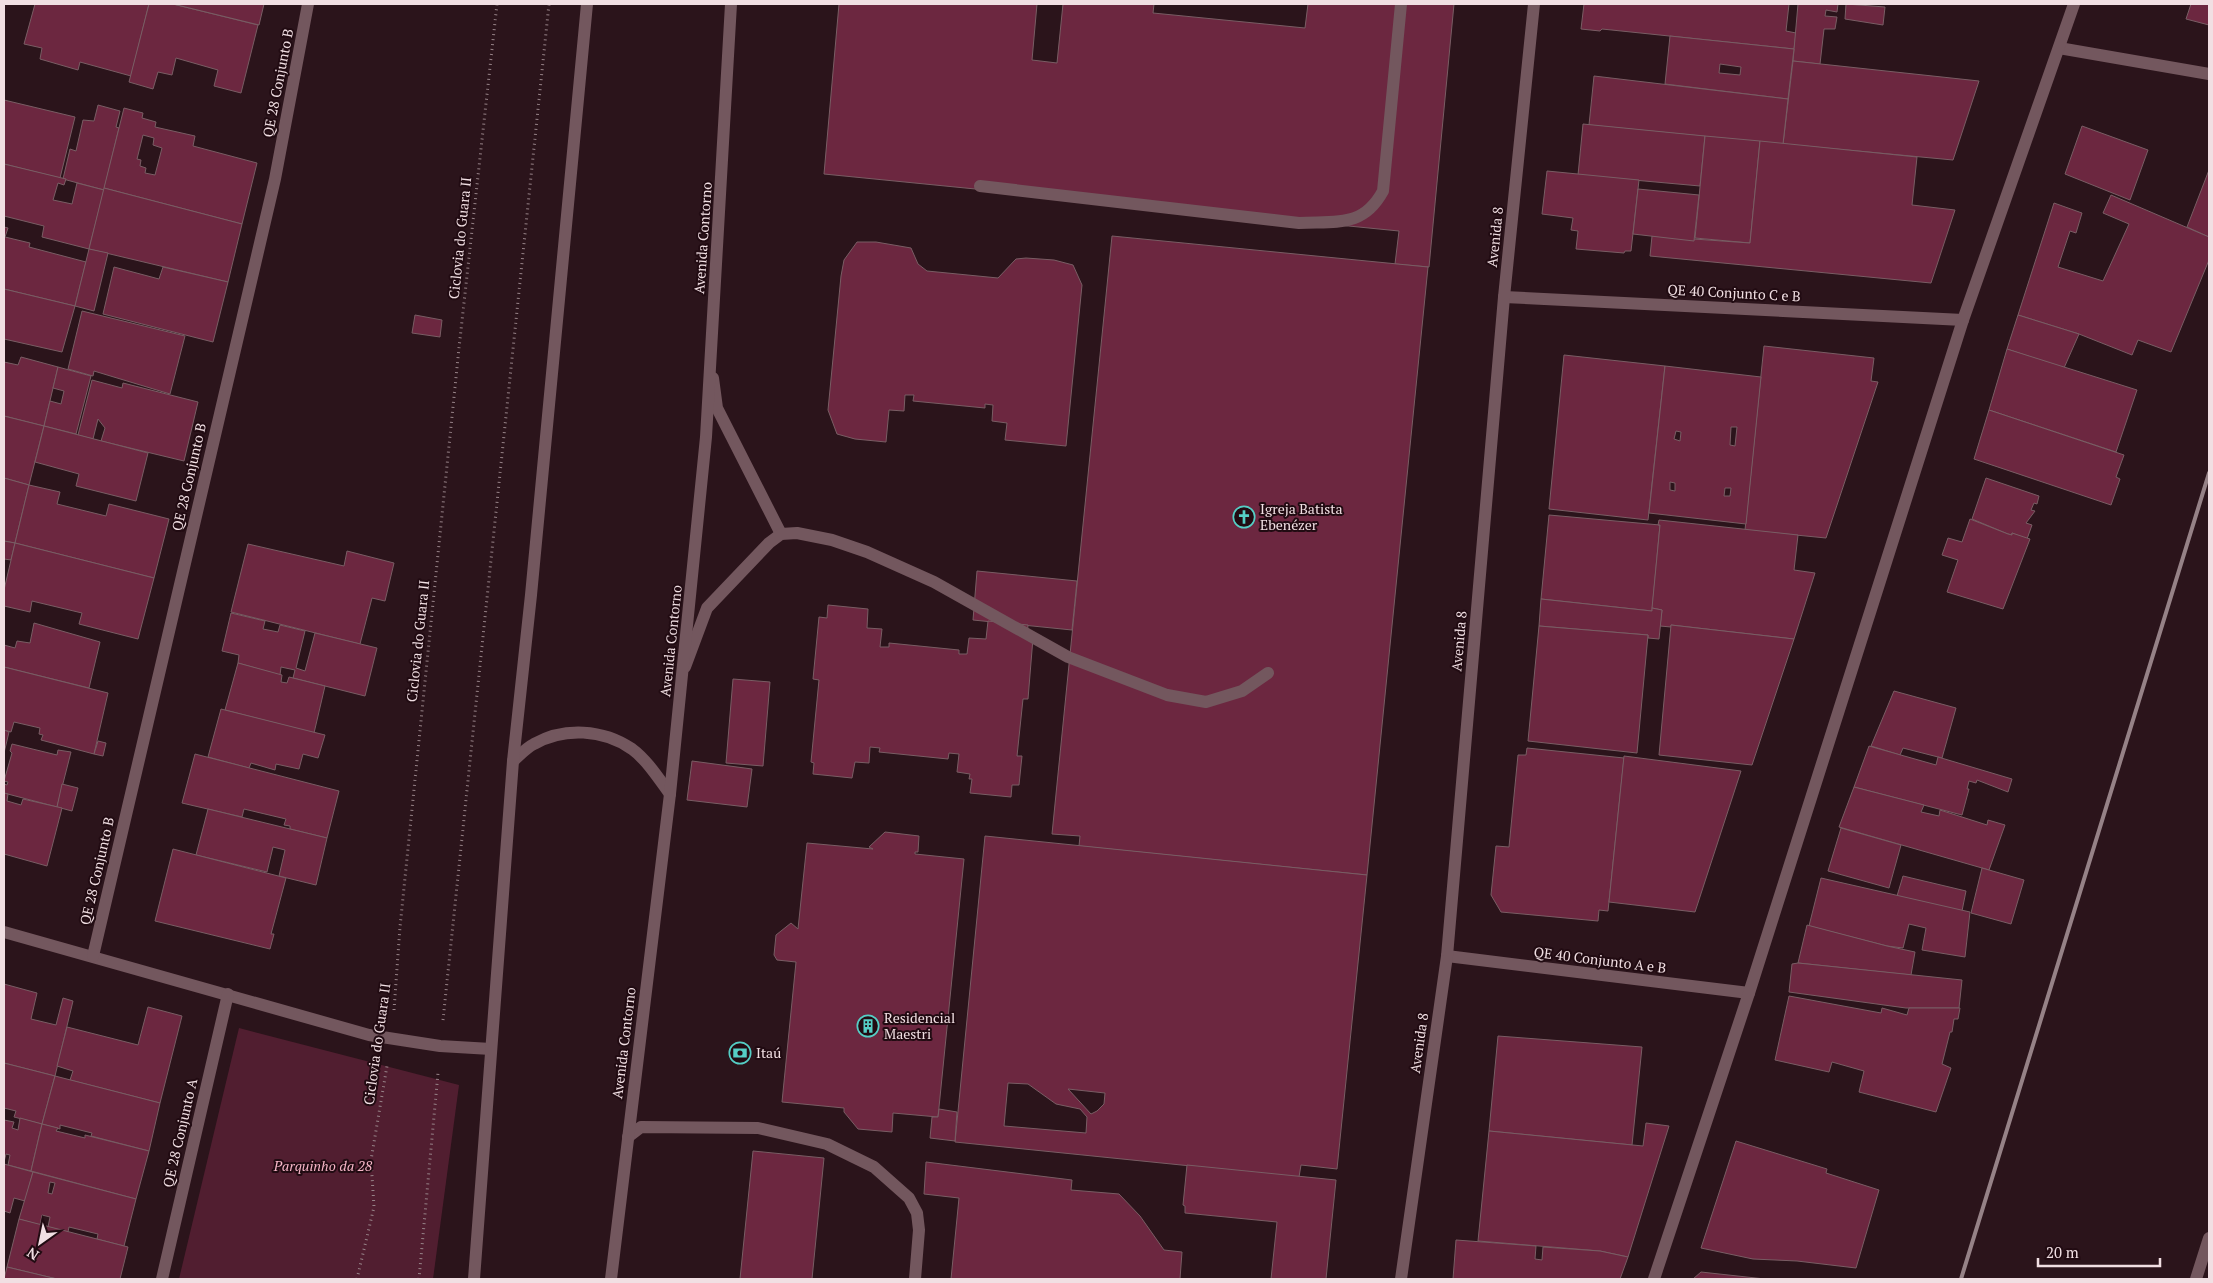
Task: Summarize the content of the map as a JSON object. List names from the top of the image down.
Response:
{
  "streets": {
    "street": [
      "QE 28 Conjunto B",
      "Avenida 8",
      "Avenida Contorno",
      "QE 40 Conjunto C e B",
      "QE 40 Conjunto A e B",
      "QE 28 Conjunto A"
    ],
    "path": ["Ciclovia do Guara II"]
  },
  "crossings": [
    ["Avenida 8", "QE 40 Conjunto C e B"],
    ["Avenida 8", "QE 40 Conjunto A e B"]
  ],
  "parks": ["Parquinho da 28"],
  "places": {
    "church": ["Igreja Batista Ebenézer"],
    "building": ["Residencial Maestri"],
    "bank": ["Itaú"]
  },
  "scale_bar": "20 m",
  "north": "bottom left"
}
